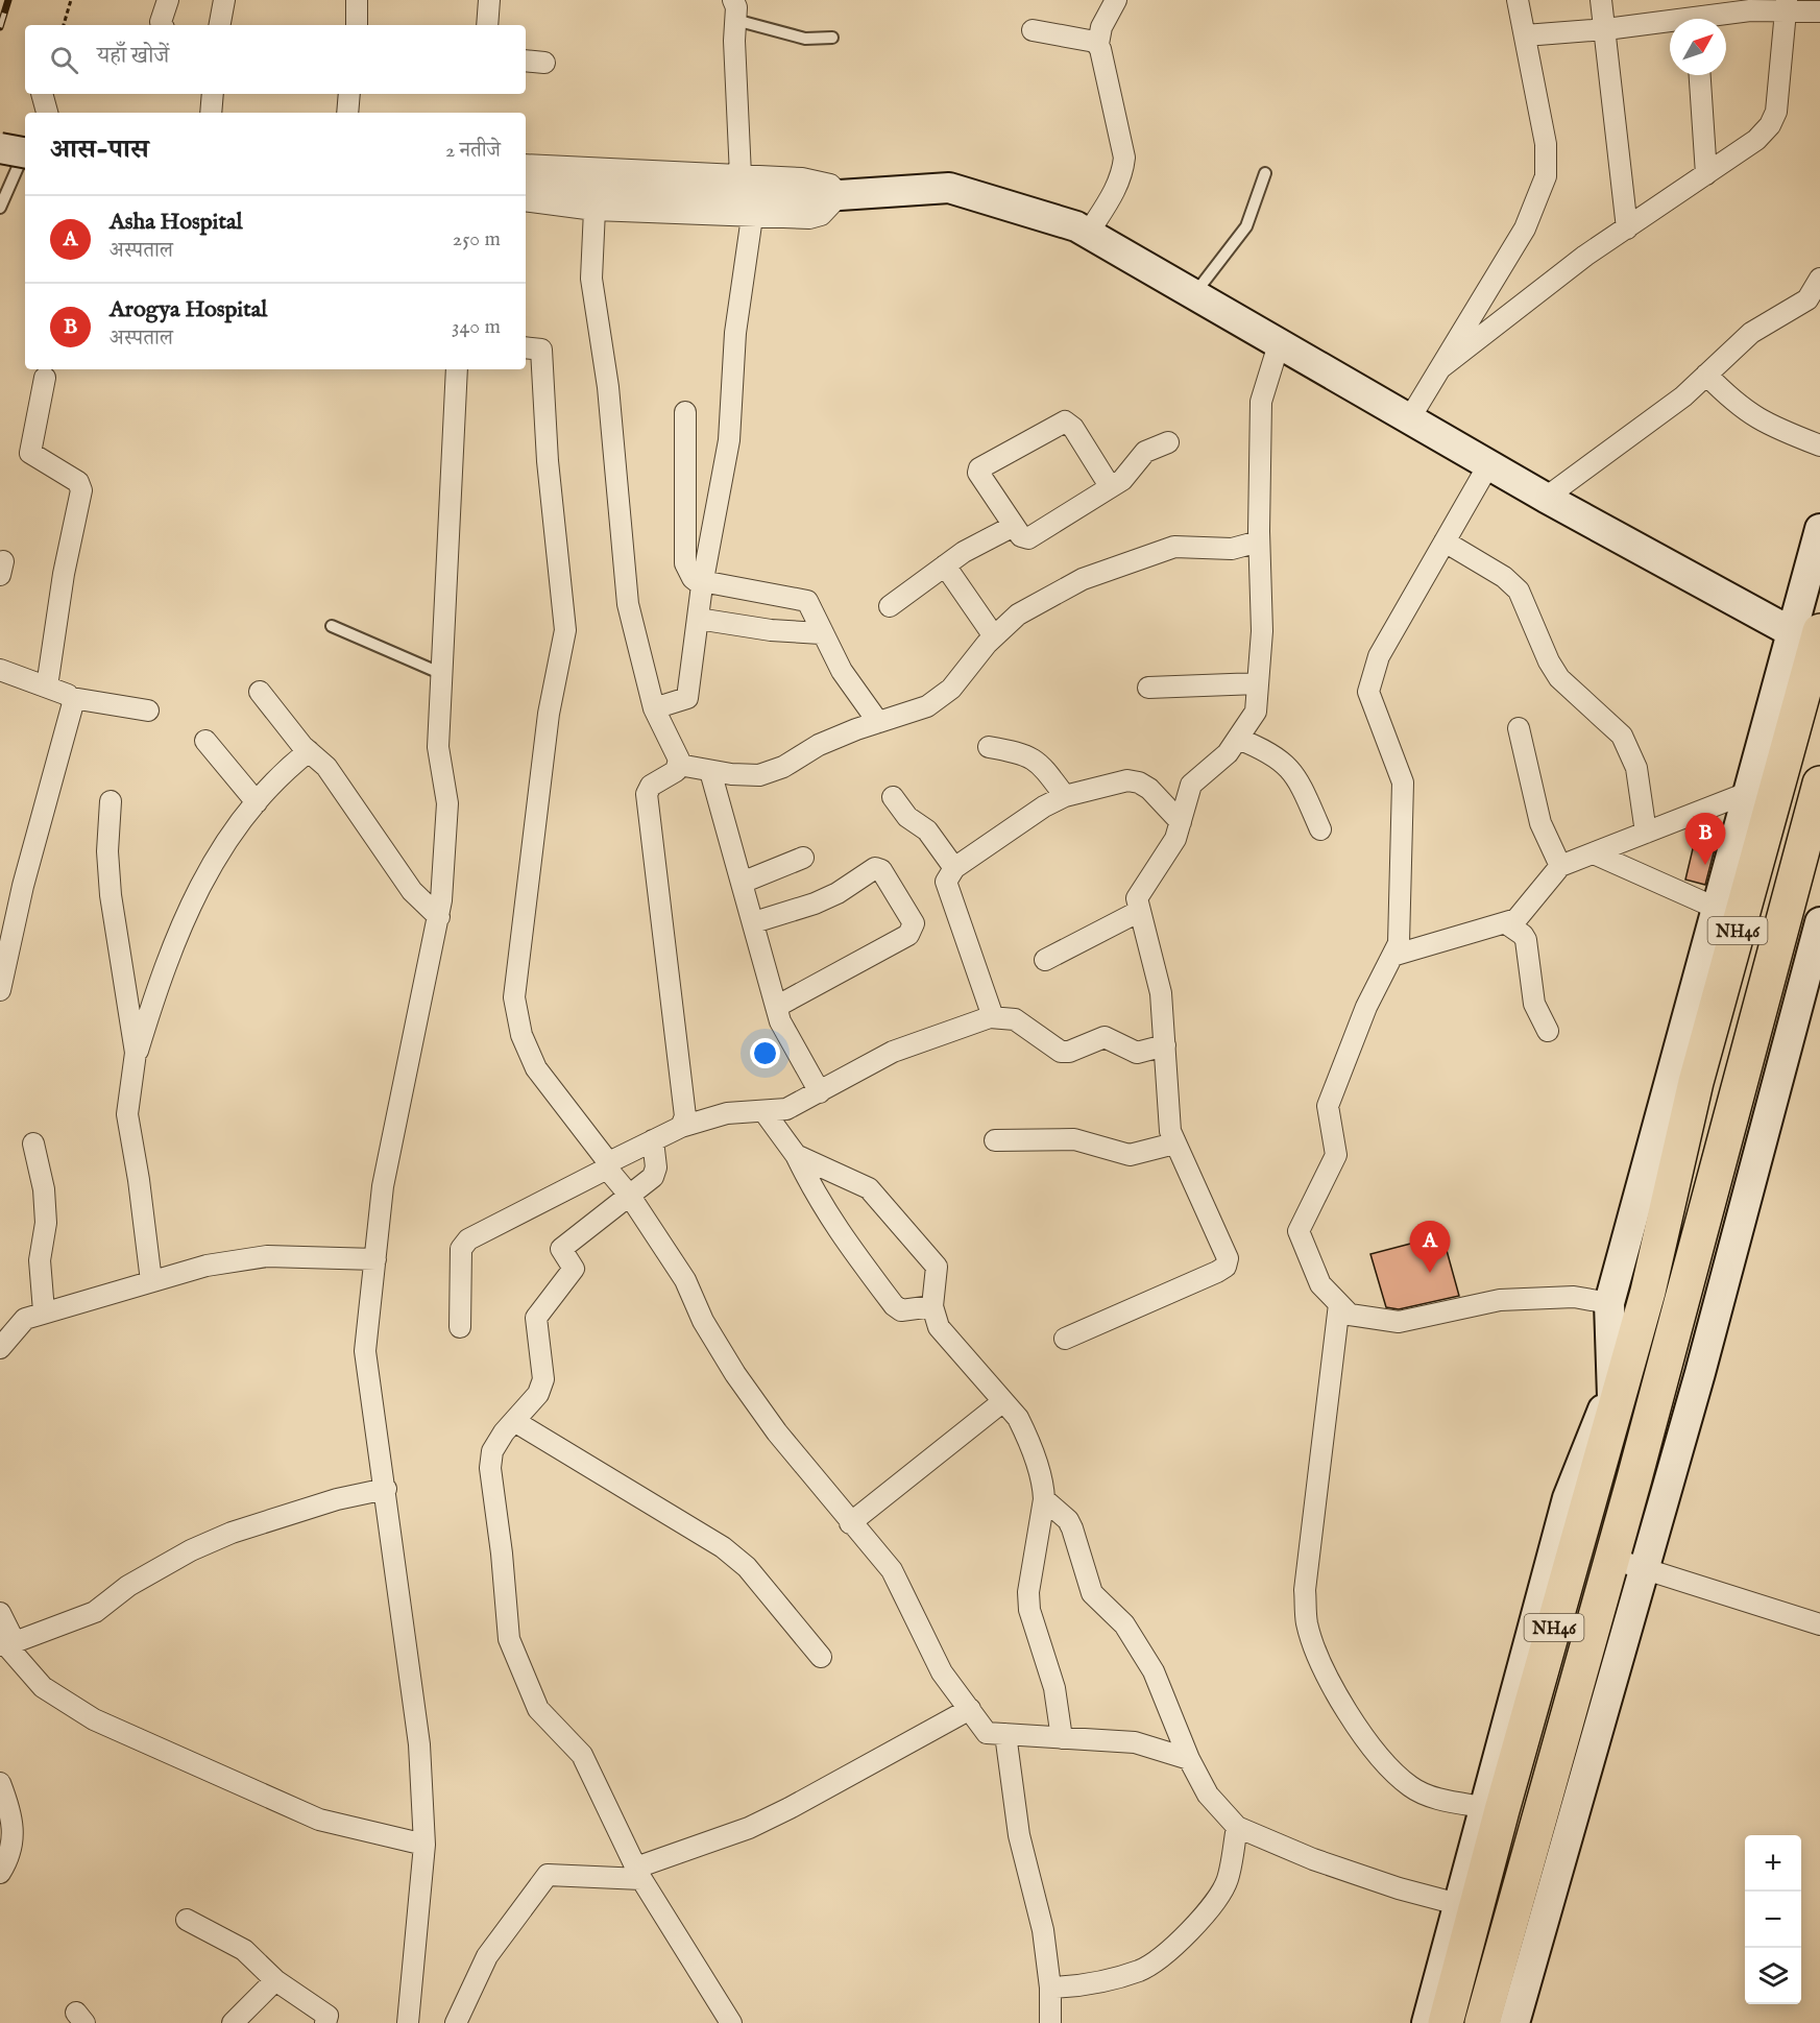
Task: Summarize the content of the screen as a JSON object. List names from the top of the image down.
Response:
{
  "streets": {
    "highway": ["NH46"]
  },
  "north": "top right",
  "page": {
    "search": "यहाँ खोजें",
    "heading": ["आस-पास", "2 नतीजे"],
    "list": [
      {
        "mark": "A",
        "name": "Asha Hospital",
        "note": "अस्पताल",
        "value": "250 m"
      },
      {
        "mark": "B",
        "name": "Arogya Hospital",
        "note": "अस्पताल",
        "value": "340 m"
      }
    ],
    "pins": ["B", "A"],
    "map_buttons": ["+", "−"]
  }
}
